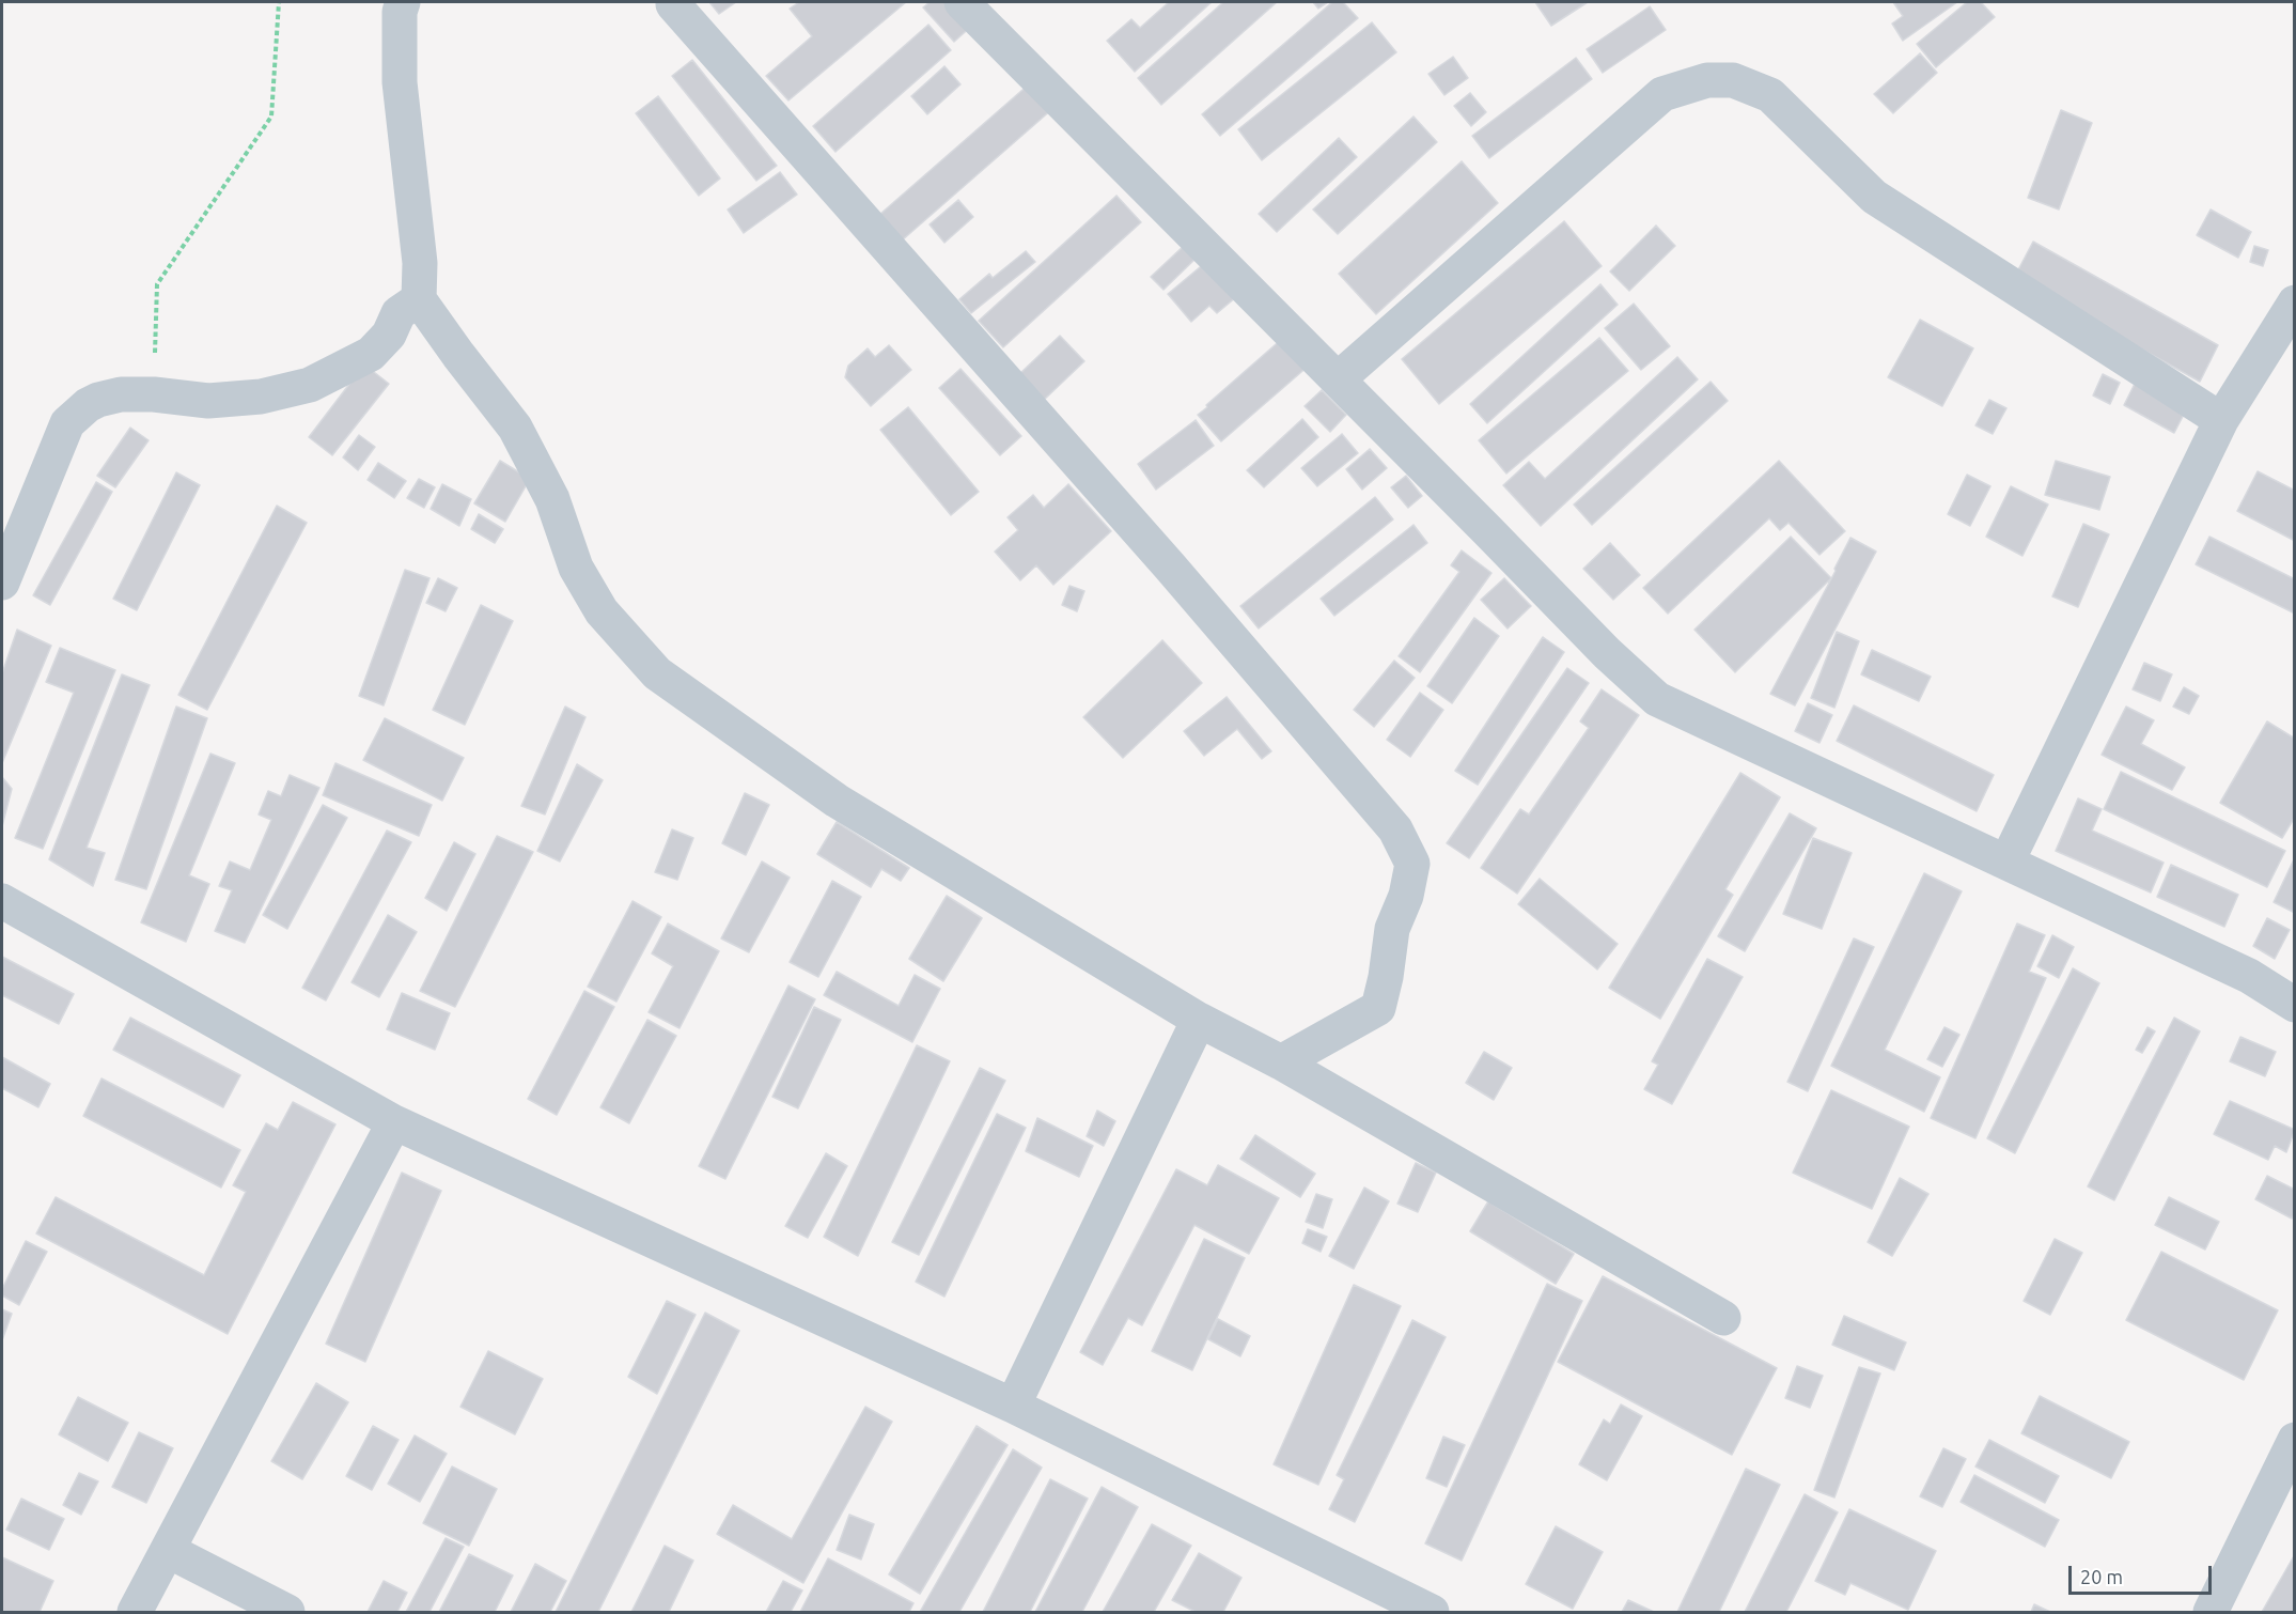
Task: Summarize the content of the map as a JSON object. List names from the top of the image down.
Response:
{
  "scale_bar": "20 m"
}
